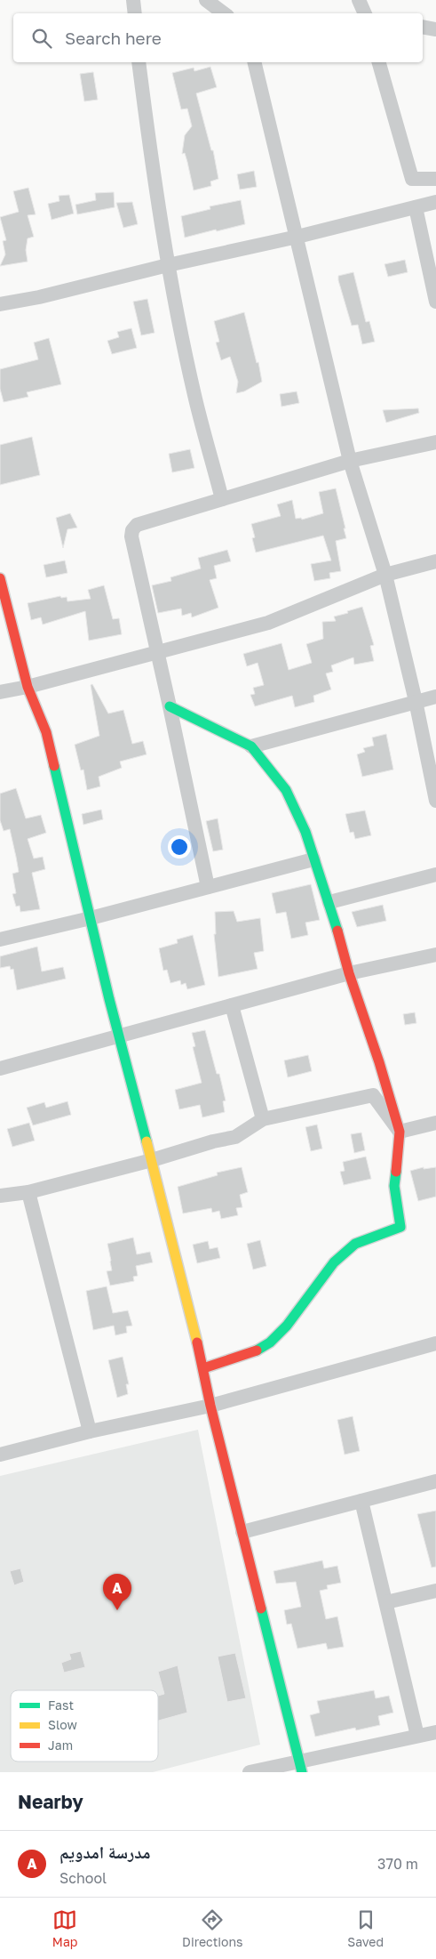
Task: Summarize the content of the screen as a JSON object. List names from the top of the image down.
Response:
{
  "legend": ["Fast", "Slow", "Jam"],
  "page": {
    "search": "Search here",
    "pins": "A",
    "heading": "Nearby",
    "list": [
      {
        "mark": "A",
        "name": "مدرسة امدويم",
        "note": "School",
        "value": "370 m"
      }
    ],
    "nav": ["Map", "Directions", "Saved"]
  }
}
